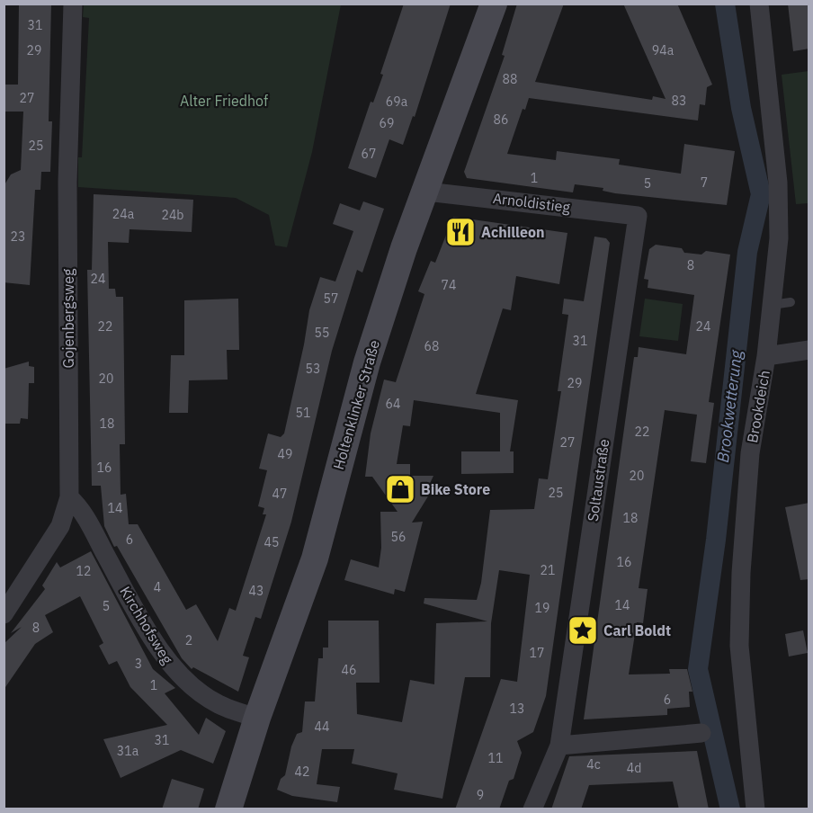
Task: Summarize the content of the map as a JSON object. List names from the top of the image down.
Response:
{
  "streets": {
    "main road": ["Holtenklinker Straße"],
    "street": [
      "Arnoldistieg",
      "Gojenbergsweg",
      "Brookdeich",
      "Soltaustraße",
      "Kirchhofsweg"
    ]
  },
  "crossings": [
    ["Arnoldistieg", "Holtenklinker Straße"],
    ["Arnoldistieg", "Soltaustraße"],
    ["Gojenbergsweg", "Kirchhofsweg"],
    ["Holtenklinker Straße", "Kirchhofsweg"]
  ],
  "water": ["Brookwetterung"],
  "parks": ["Alter Friedhof"],
  "places": {
    "restaurant": ["Achilleon"],
    "shop": ["Bike Store"],
    "place": ["Carl Boldt"]
  },
  "house_numbers": [
    "31",
    "29",
    "94a",
    "88",
    "27",
    "83",
    "69a",
    "86",
    "69",
    "25",
    "67",
    "1",
    "7",
    "5",
    "24a",
    "24b",
    "23",
    "8",
    "24",
    "74",
    "57",
    "22",
    "24",
    "55",
    "31",
    "68",
    "53",
    "20",
    "29",
    "64",
    "51",
    "18",
    "22",
    "27",
    "49",
    "16",
    "20",
    "25",
    "47",
    "14",
    "18",
    "56",
    "6",
    "45",
    "16",
    "21",
    "12",
    "4",
    "43",
    "14",
    "5",
    "19",
    "8",
    "2",
    "17",
    "3",
    "46",
    "1",
    "6",
    "13",
    "44",
    "31",
    "31a",
    "11",
    "4c",
    "4d",
    "42",
    "9"
  ]
}
